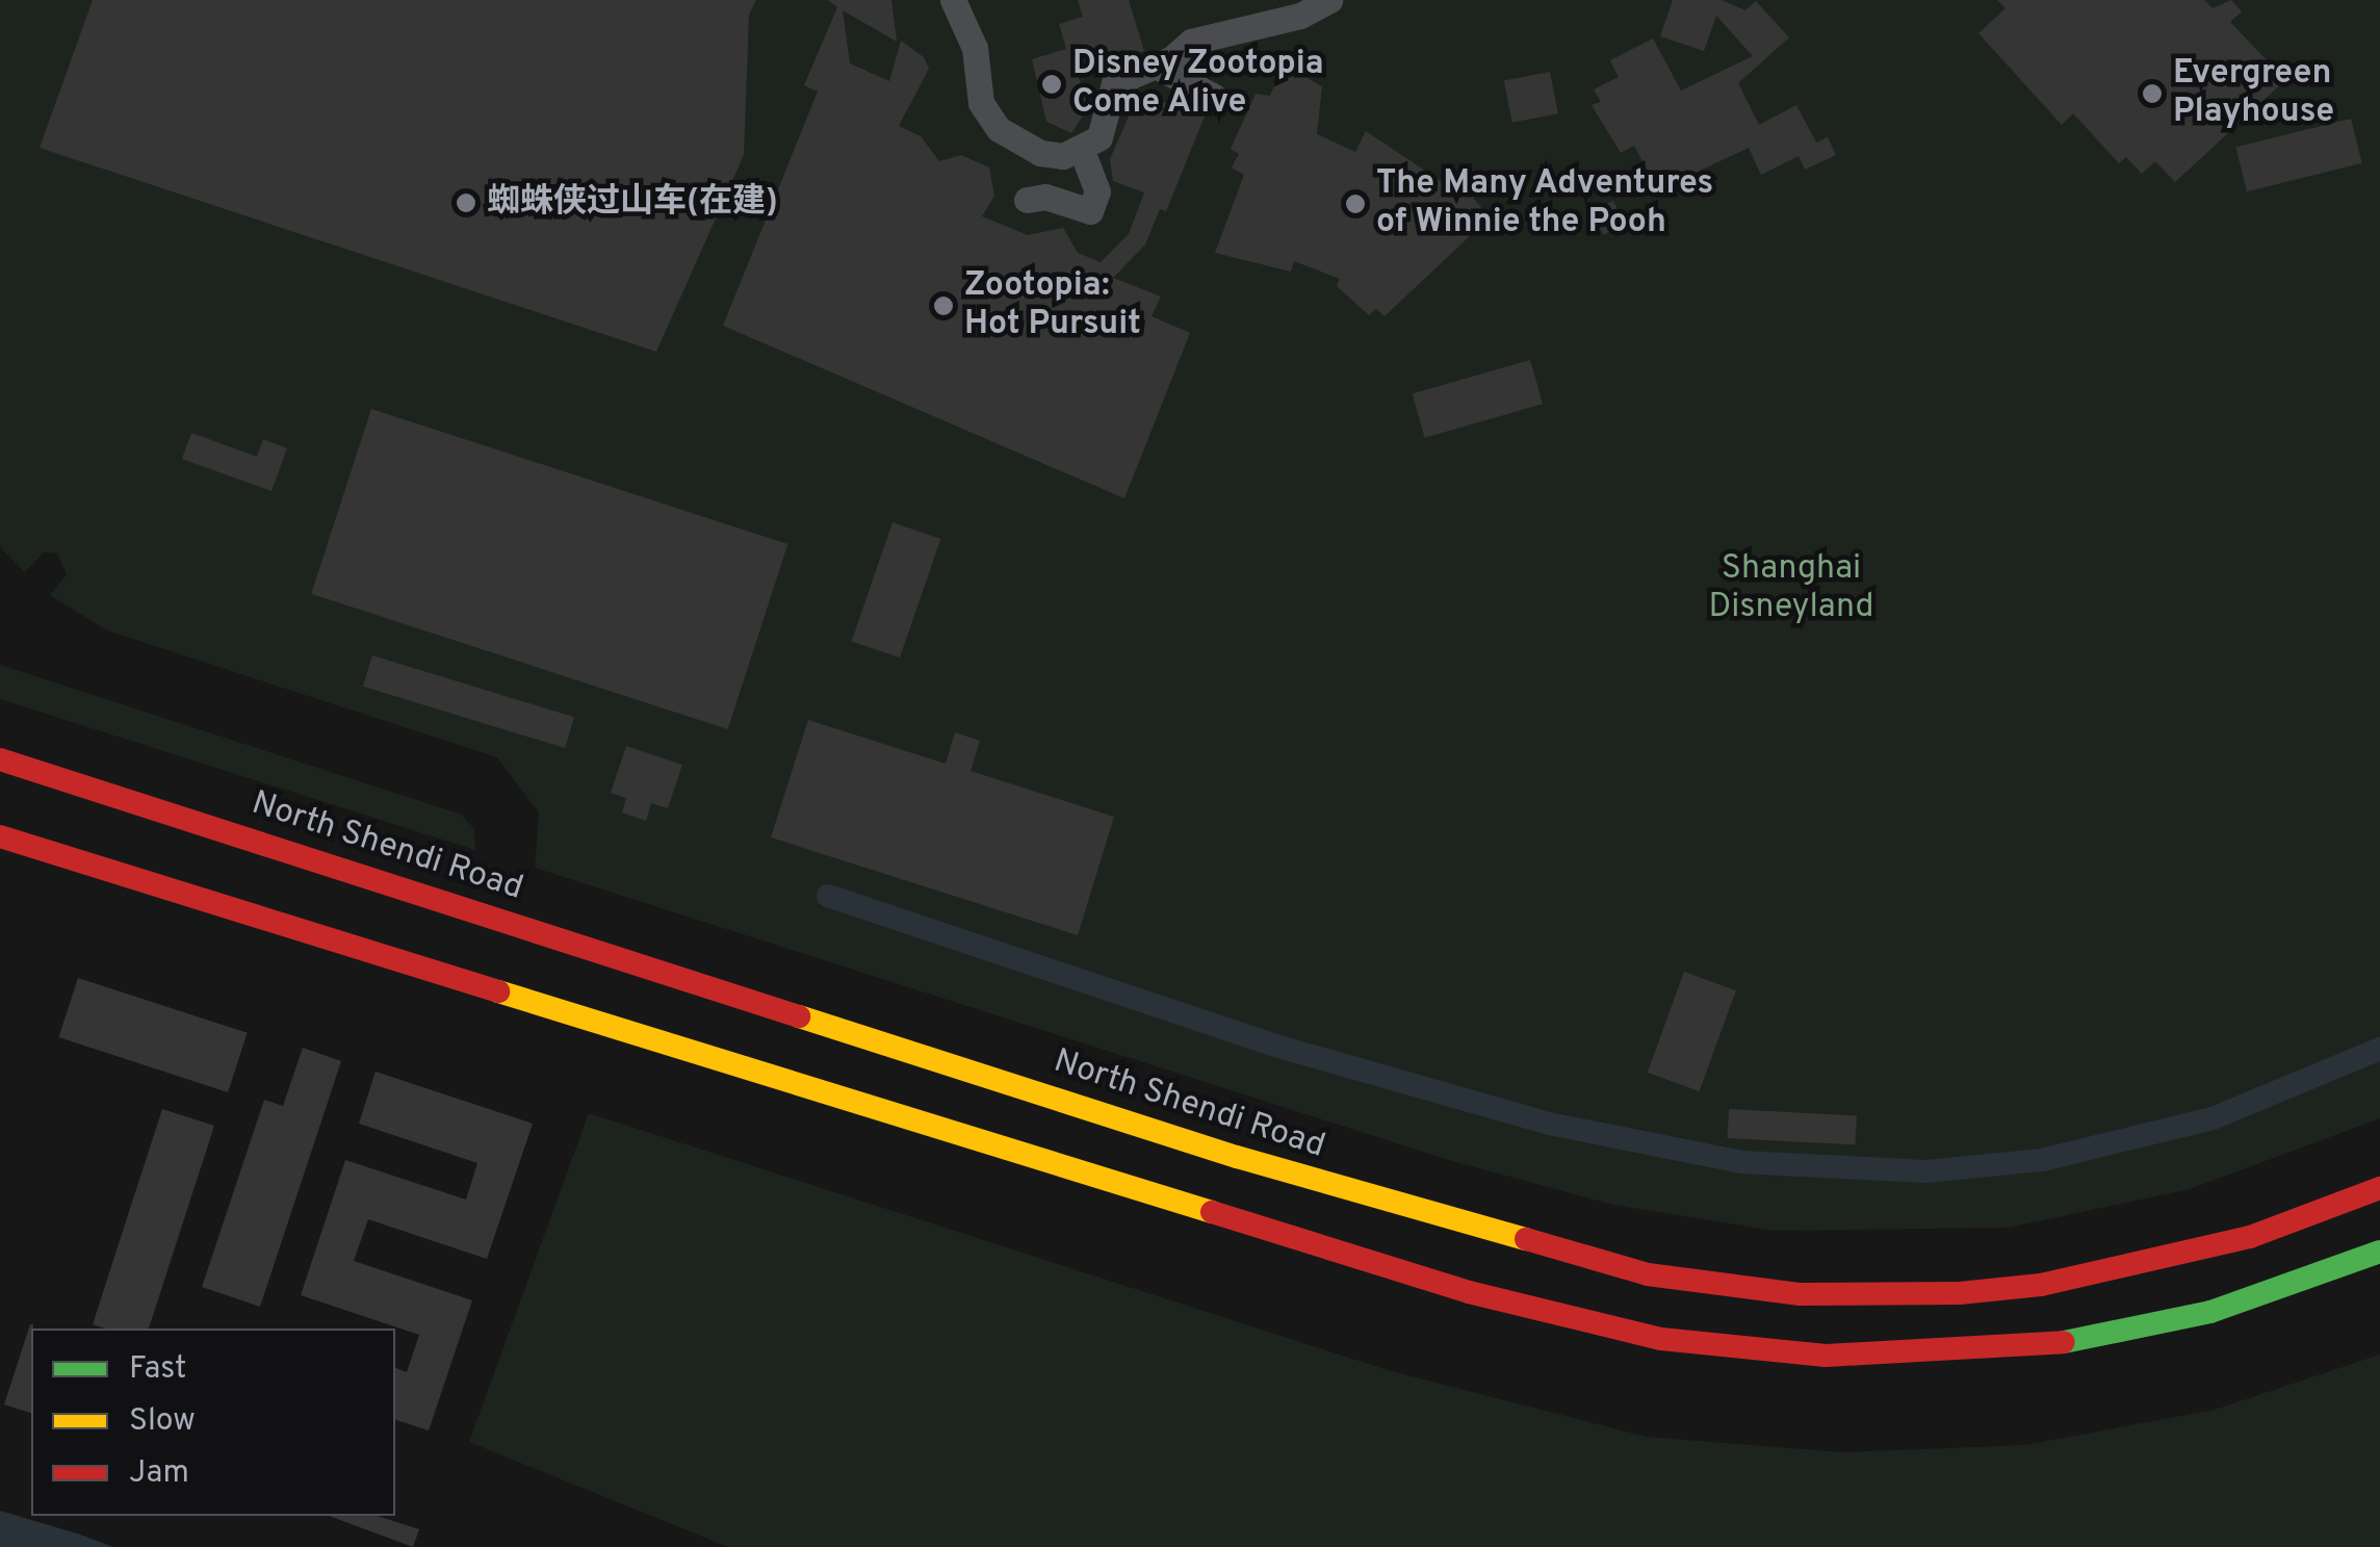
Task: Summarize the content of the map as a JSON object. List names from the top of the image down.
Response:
{
  "streets": {
    "street": ["North Shendi Road"]
  },
  "parks": ["Shanghai Disneyland"],
  "places": [
    "Disney Zootopia Come Alive",
    "Evergreen Playhouse",
    "蜘蛛侠过山车(在建)",
    "The Many Adventures of Winnie the Pooh",
    "Zootopia: Hot Pursuit"
  ],
  "legend": ["Fast", "Slow", "Jam"]
}
